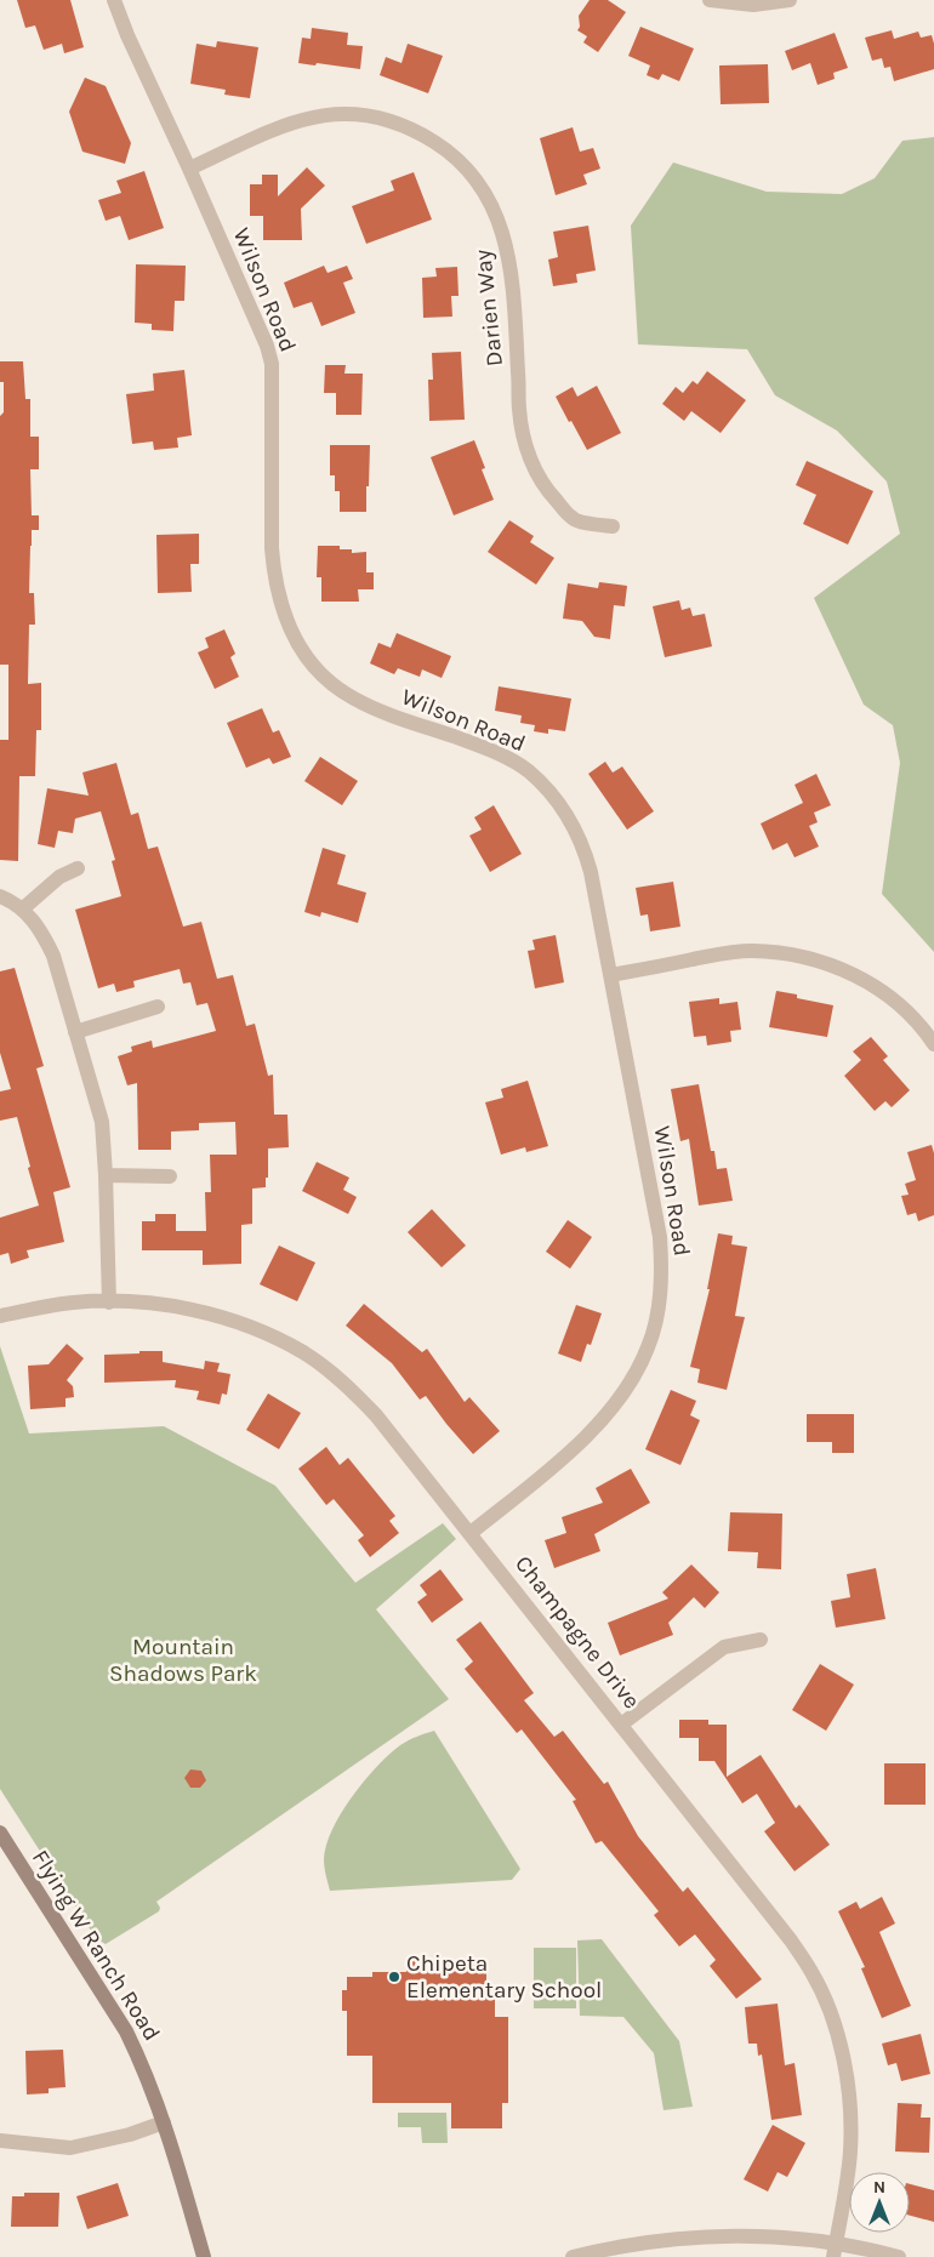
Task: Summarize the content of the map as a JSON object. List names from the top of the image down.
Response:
{
  "streets": {
    "street": [
      "Wilson Road",
      "Darien Way",
      "Champagne Drive",
      "Flying W Ranch Road"
    ]
  },
  "crossings": [
    ["Wilson Road", "Darien Way"],
    ["Wilson Road", "Champagne Drive"]
  ],
  "parks": ["Mountain Shadows Park"],
  "places": ["Chipeta Elementary School"],
  "north": "top"
}
